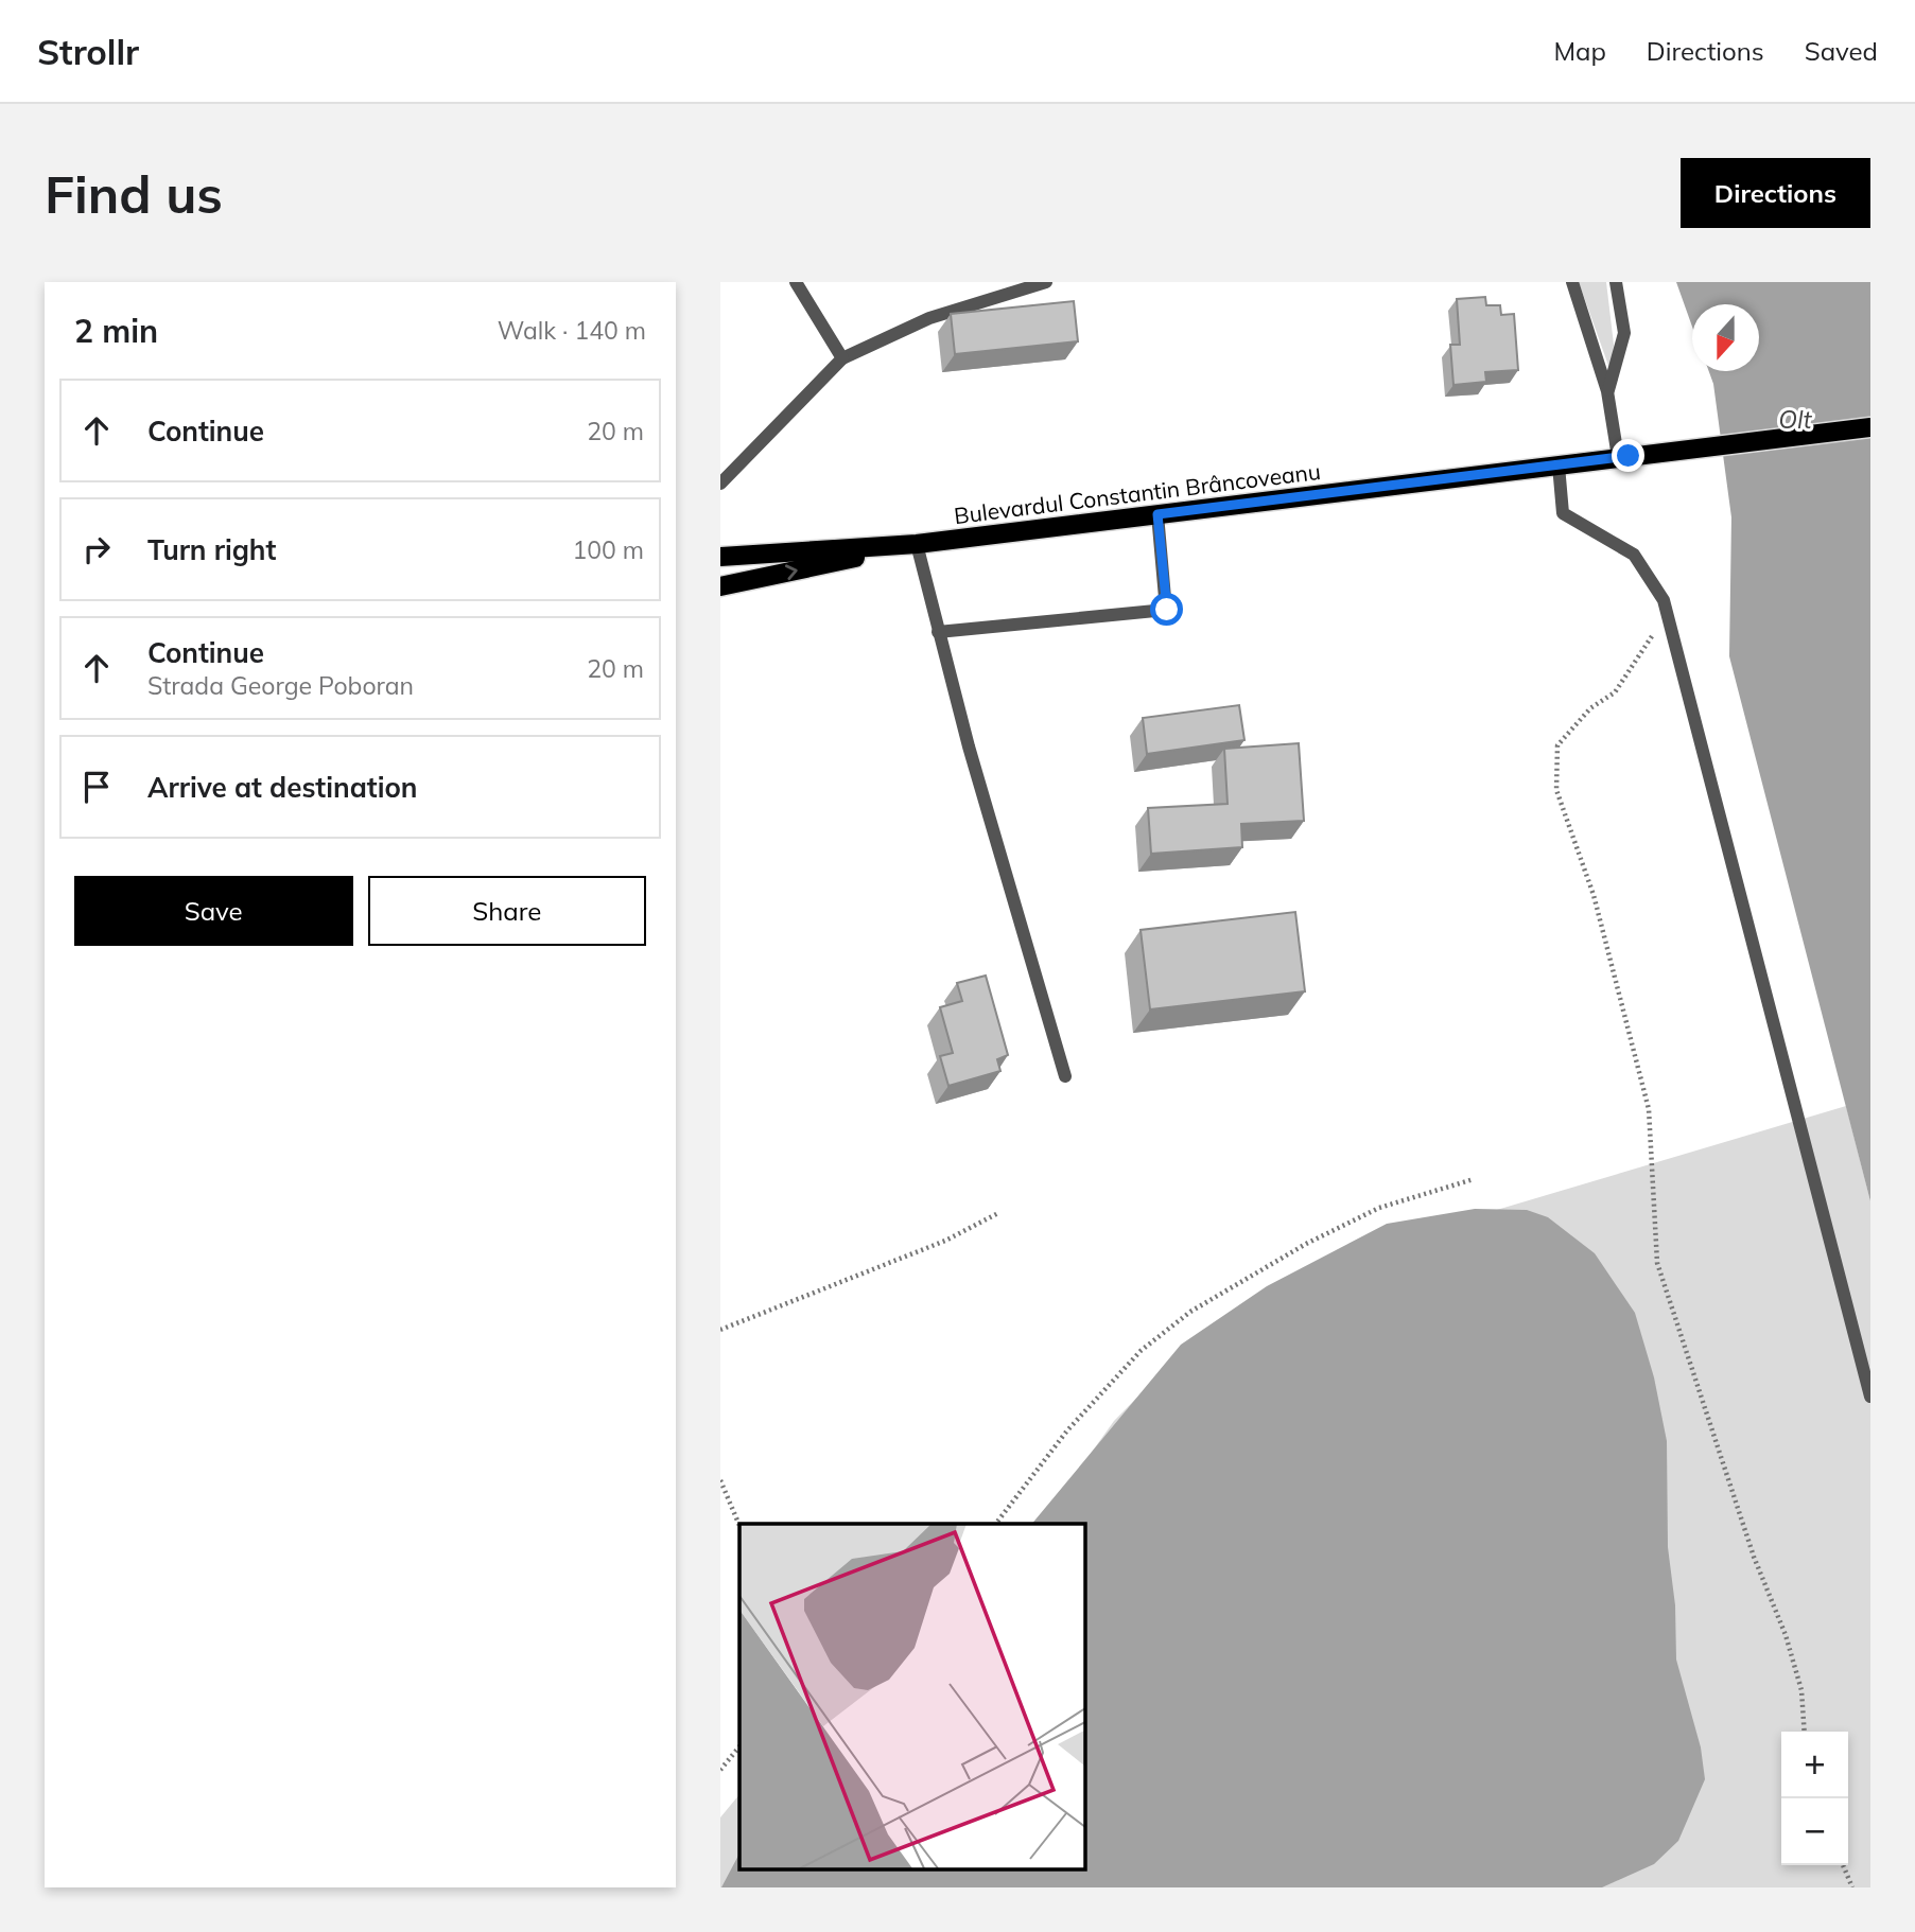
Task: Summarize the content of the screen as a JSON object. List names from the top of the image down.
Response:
{
  "streets": {
    "main road": ["Bulevardul Constantin Brâncoveanu"]
  },
  "water": ["Olt"],
  "north": "bottom",
  "page": {
    "header": "Strollr",
    "nav": ["Map", "Directions", "Saved"],
    "buttons": [
      "Directions",
      ["Save", "Share"]
    ],
    "title": "Find us",
    "heading": ["2 min", "Walk · 140 m"],
    "list": [
      ["Continue", "20 m"],
      ["Turn right", "100 m"],
      ["Continue", "Strada George Poboran", "20 m"],
      "Arrive at destination"
    ],
    "map_buttons": ["+", "−"]
  }
}
